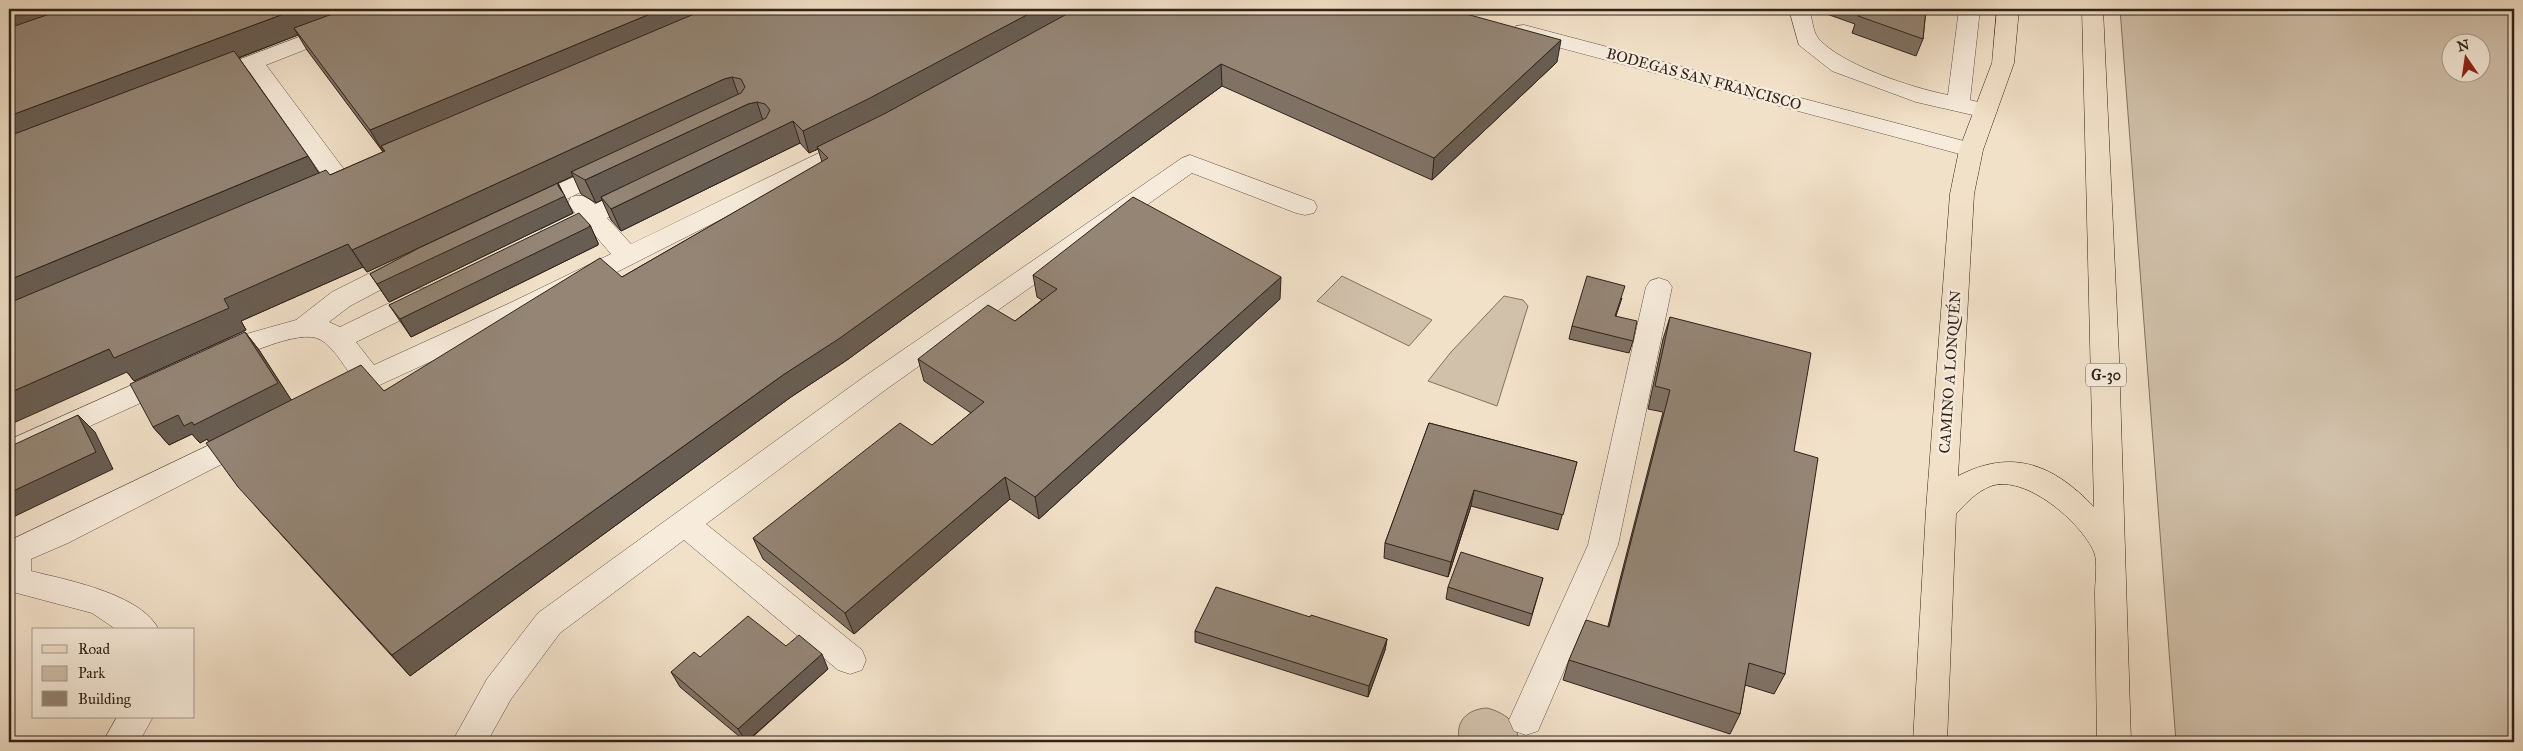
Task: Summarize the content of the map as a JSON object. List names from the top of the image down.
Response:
{
  "streets": {
    "main road": ["CAMINO A LONQUÉN", "G-30"],
    "lane": ["BODEGAS SAN FRANCISCO"]
  },
  "crossings": [
    ["BODEGAS SAN FRANCISCO", "CAMINO A LONQUÉN"]
  ],
  "legend": ["Road", "Park", "Building"],
  "north": "top"
}
